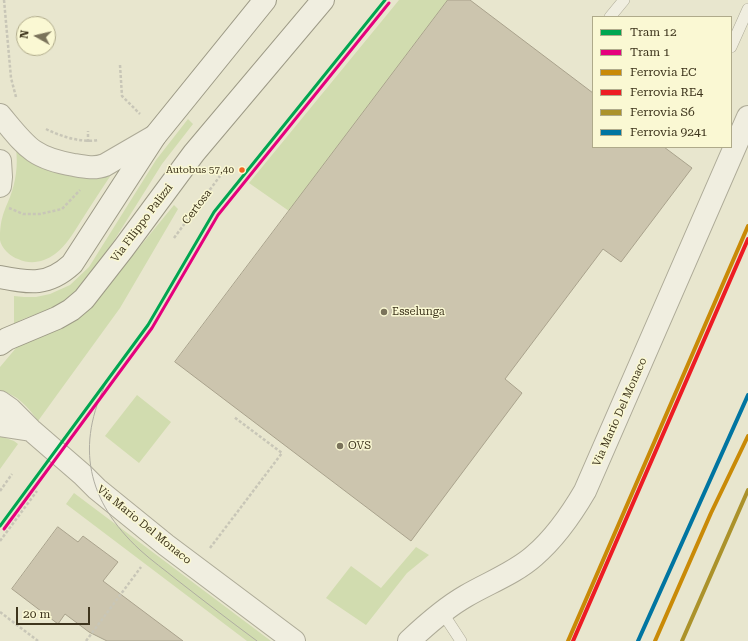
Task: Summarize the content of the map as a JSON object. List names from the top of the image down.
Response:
{
  "streets": {
    "street": ["Via Filippo Palizzi", "Via Mario Del Monaco"],
    "path": ["Certosa"]
  },
  "places": ["Autobus 57,40", "Esselunga", "OVS"],
  "lines": [
    "tram line 12",
    "tram line 1",
    "rail line EC",
    "rail line RE4",
    "rail line 9241",
    "rail line S6"
  ],
  "legend": [
    "Tram 12",
    "Tram 1",
    "Ferrovia EC",
    "Ferrovia RE4",
    "Ferrovia S6",
    "Ferrovia 9241"
  ],
  "scale_bar": "20 m",
  "north": "left"
}
